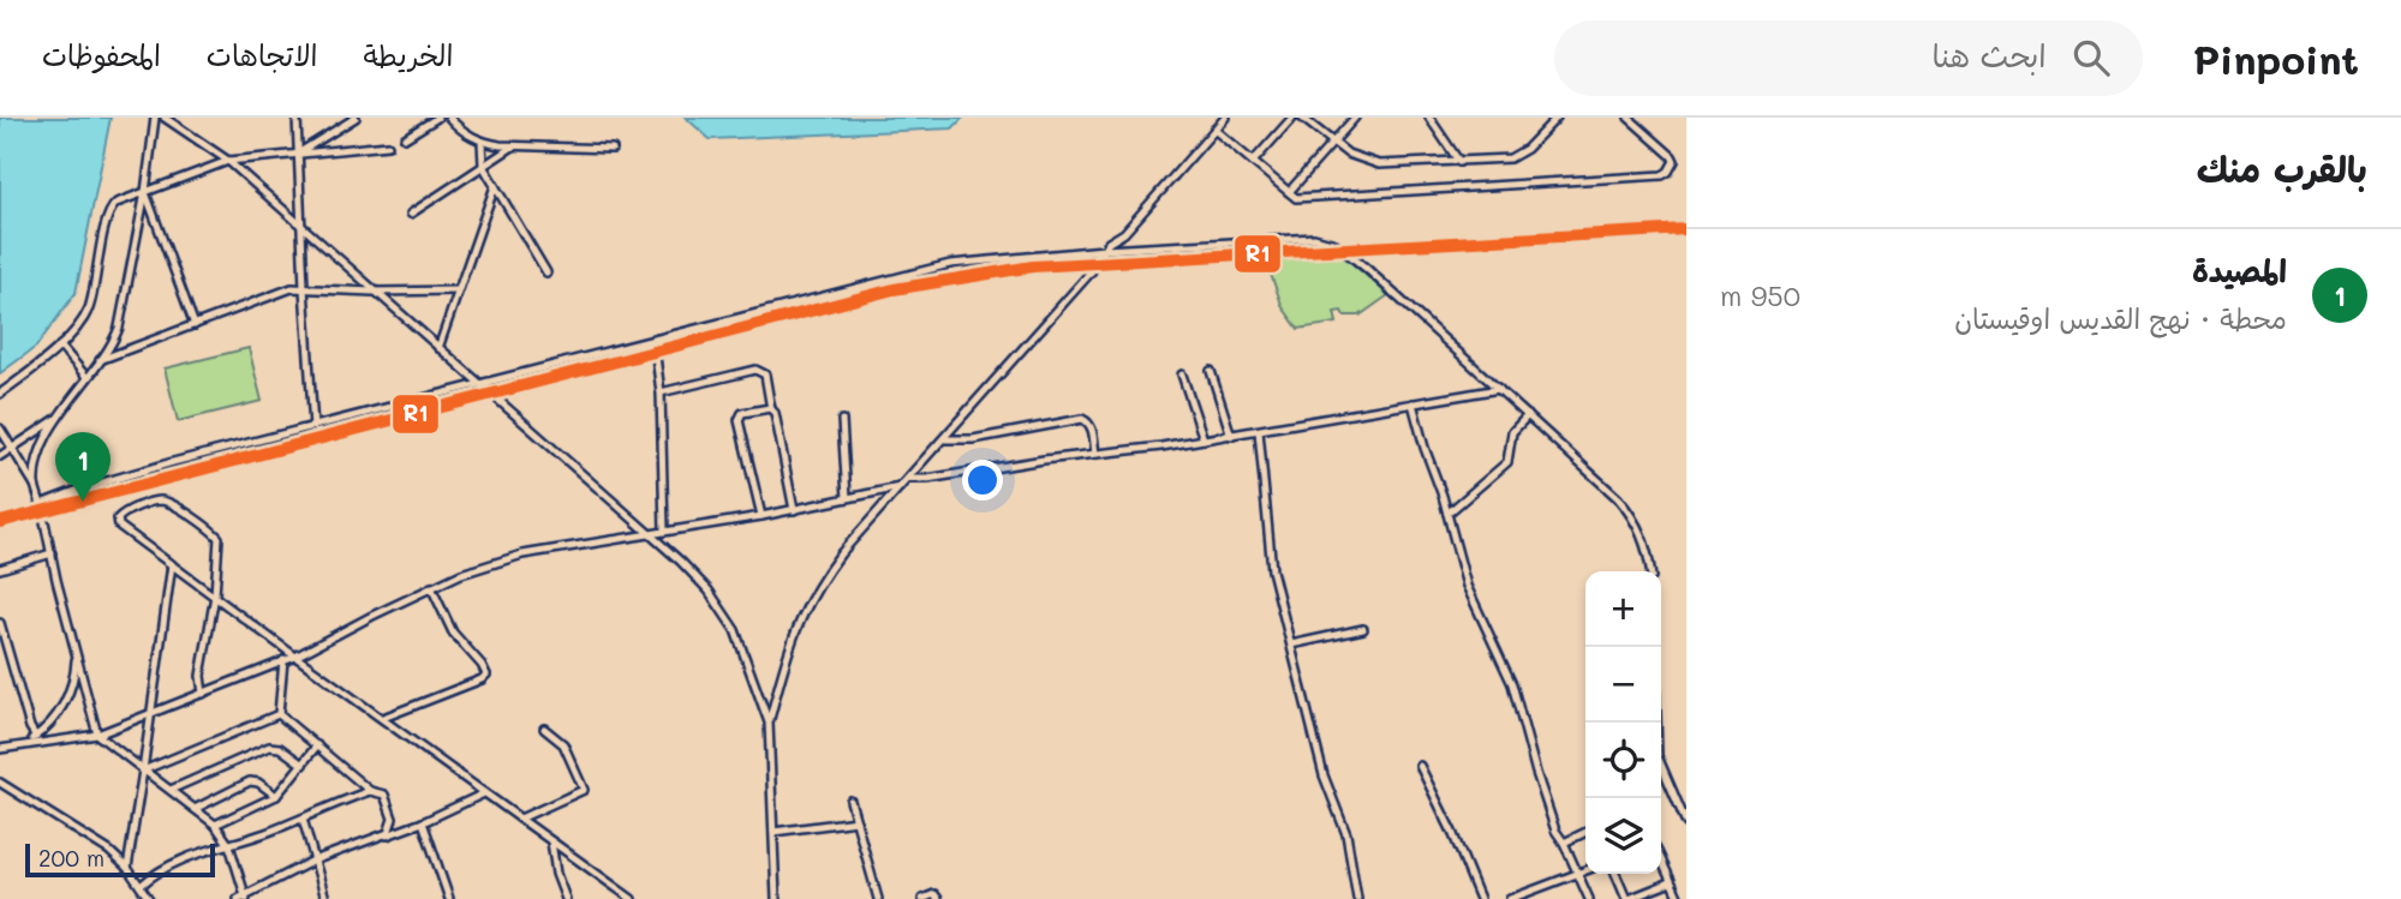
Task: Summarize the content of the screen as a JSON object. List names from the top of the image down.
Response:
{
  "lines": ["transit line R1"],
  "scale_bar": "200 m",
  "page": {
    "header": "Pinpoint",
    "search": "ابحث هنا",
    "nav": ["الخريطة", "الاتجاهات", "المحفوظات"],
    "heading": "بالقرب منك",
    "list": [
      {
        "mark": "1",
        "name": "المصيدة",
        "note": "محطة · نهج القديس اوقيستان",
        "value": "950 m"
      }
    ],
    "pins": "1",
    "map_buttons": ["+", "−"],
    "scale": "200 m"
  }
}
